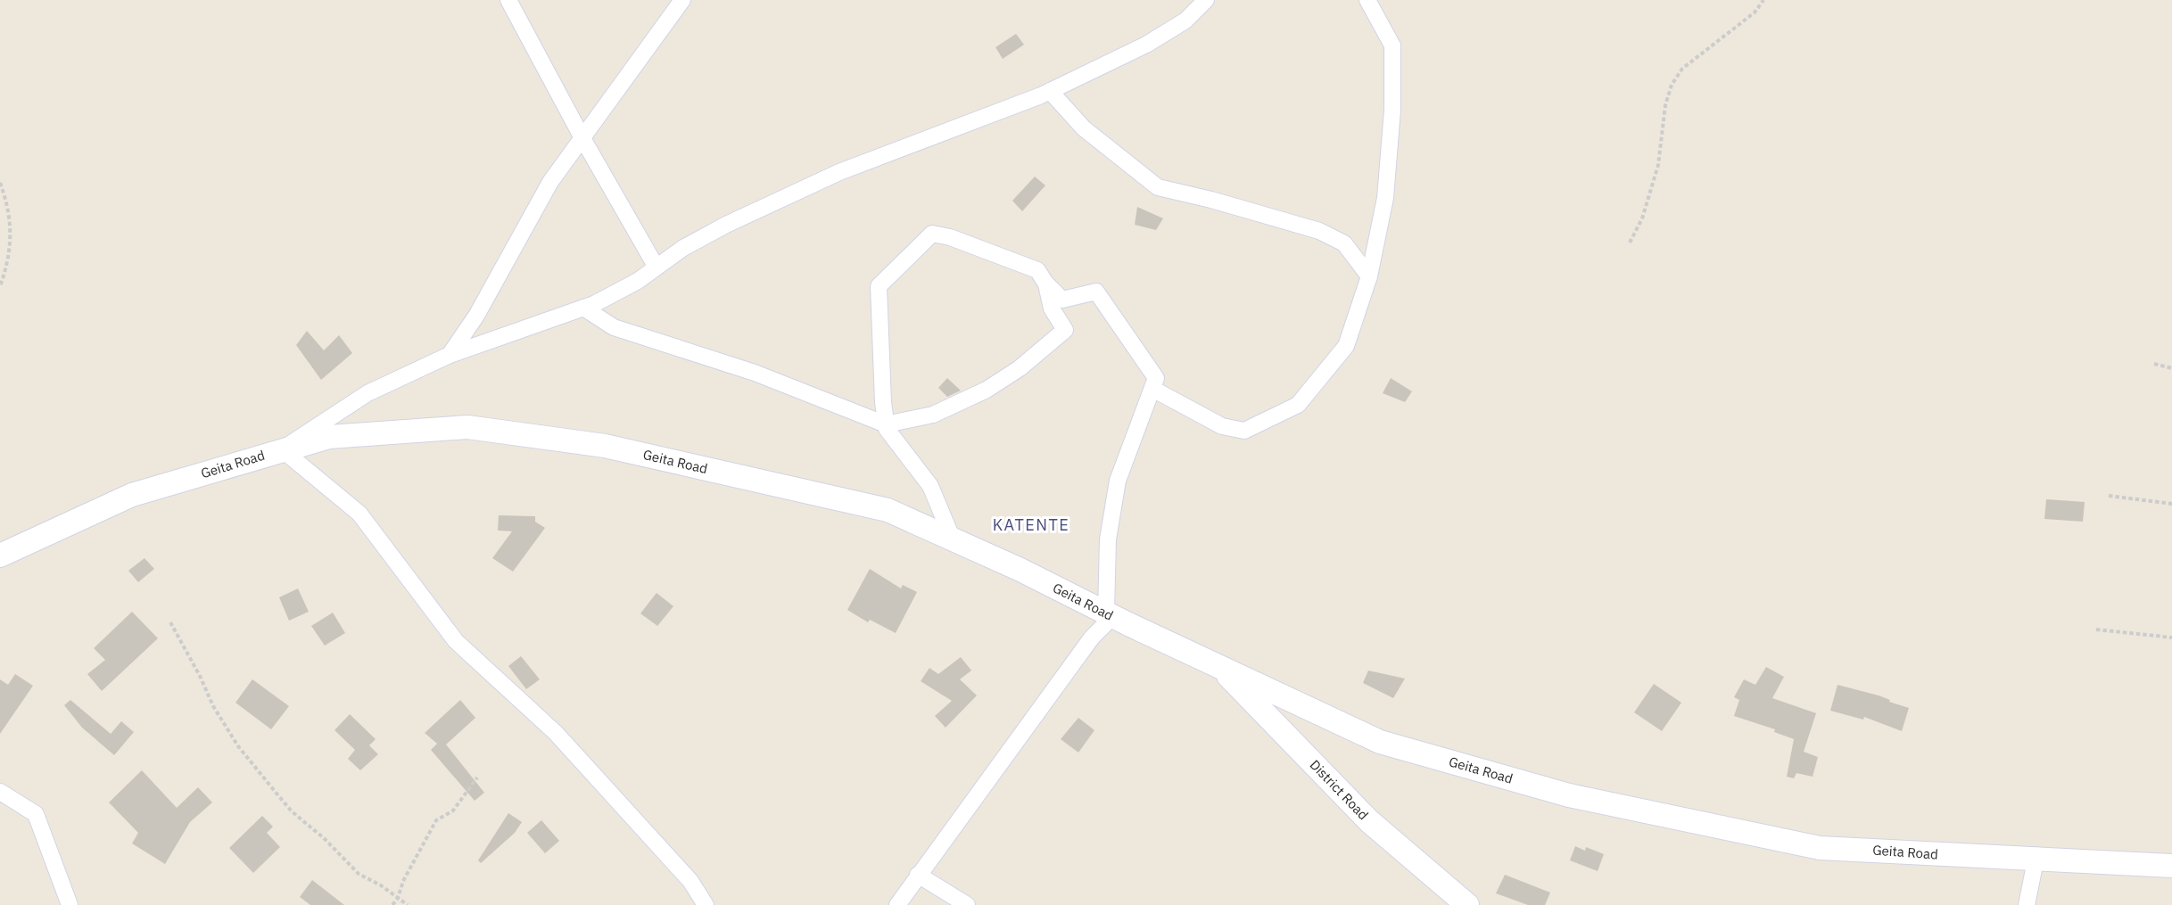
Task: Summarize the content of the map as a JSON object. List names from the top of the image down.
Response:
{
  "streets": {
    "main road": ["Geita Road", "District Road"]
  },
  "crossings": [
    ["Geita Road", "District Road"]
  ],
  "districts": ["KATENTE"]
}
